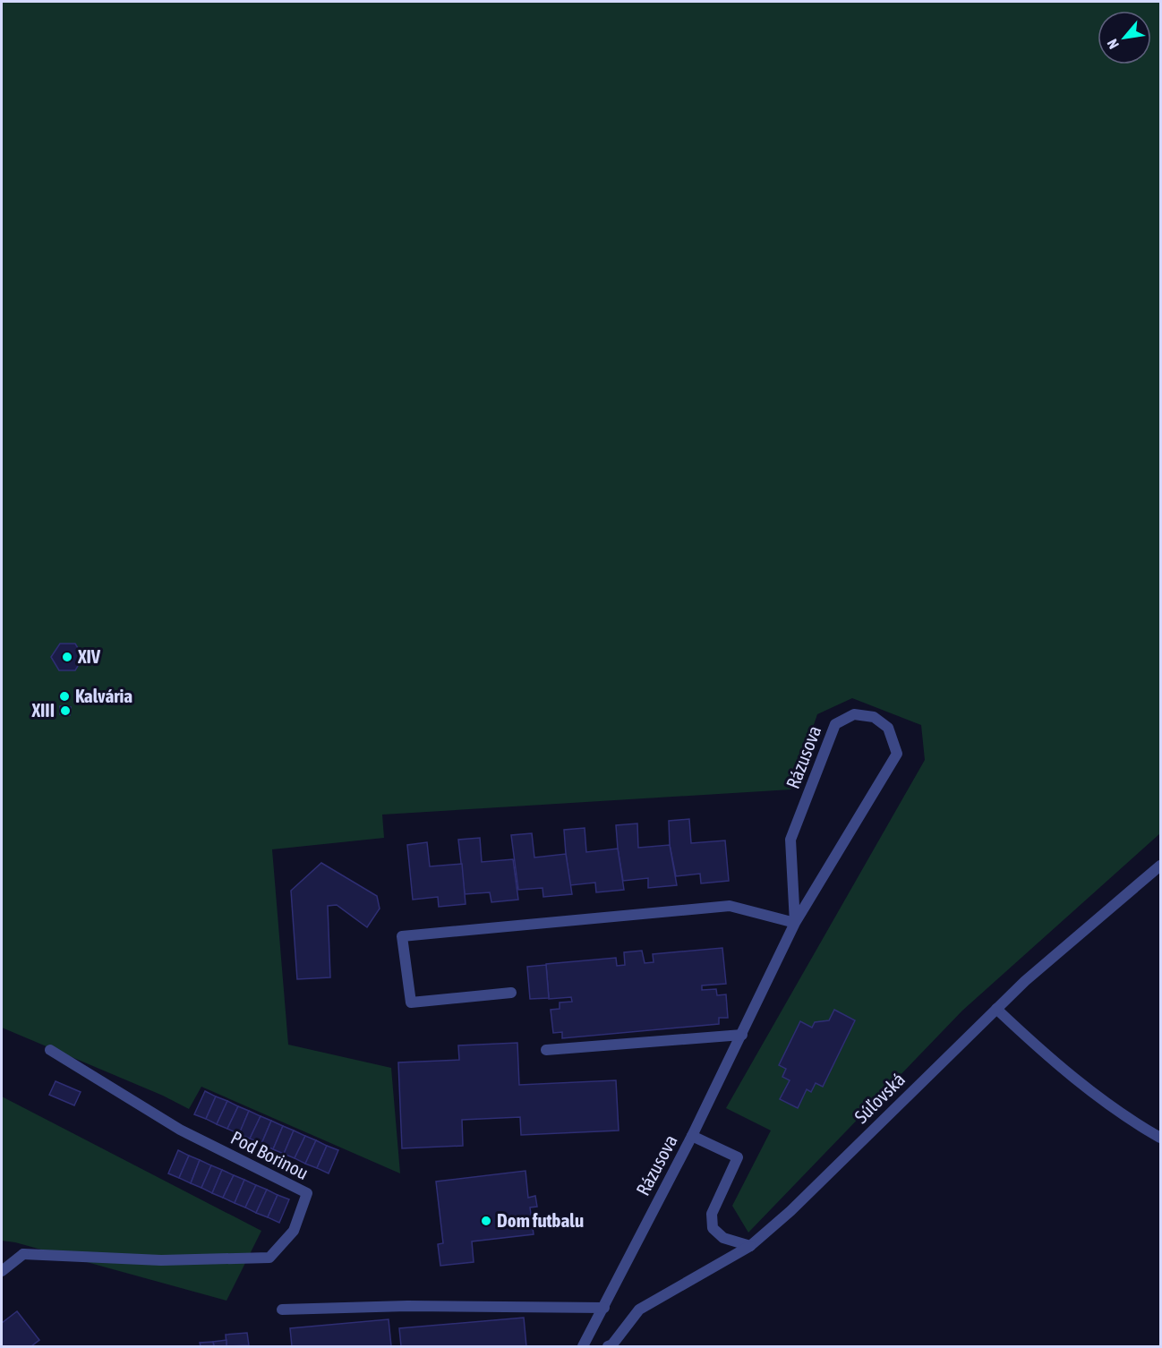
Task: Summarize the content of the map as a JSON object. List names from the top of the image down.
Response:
{
  "streets": {
    "street": ["Rázusova", "Súľovská", "Pod Borinou"]
  },
  "places": [
    "XIV",
    "Kalvária",
    "XIII",
    "Dom futbalu"
  ],
  "north": "bottom left"
}
